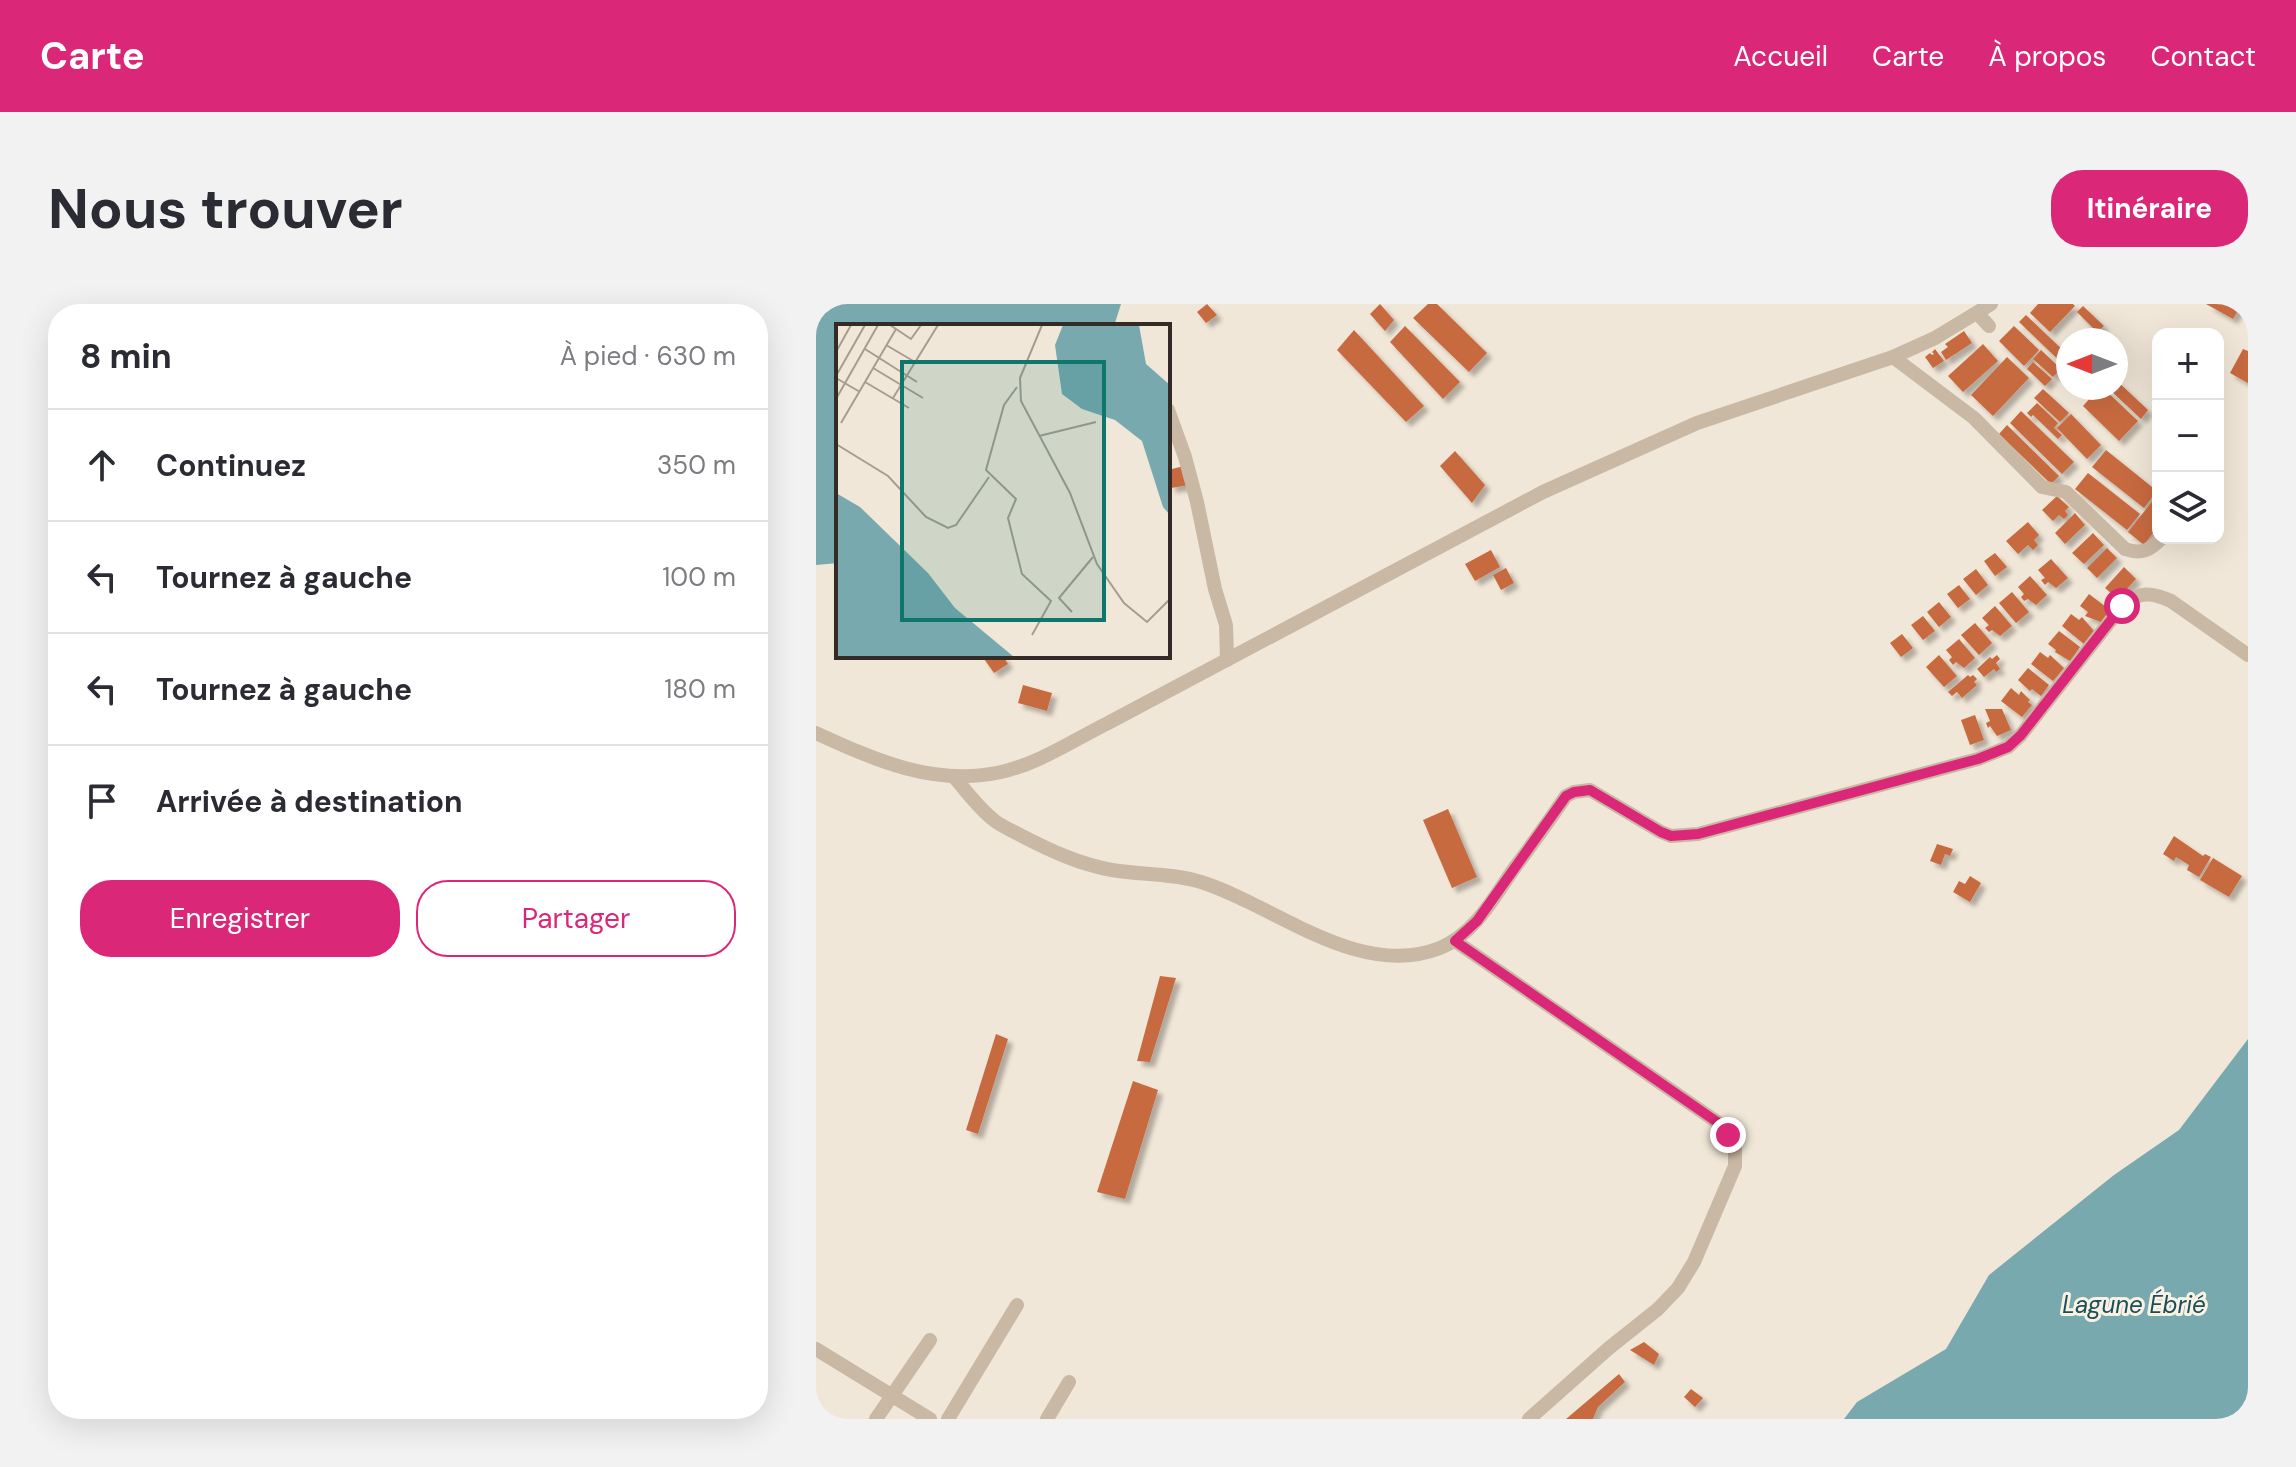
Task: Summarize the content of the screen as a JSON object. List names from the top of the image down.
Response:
{
  "water": ["Lagune Ébrié"],
  "north": "left",
  "page": {
    "header": "Carte",
    "nav": [
      "Accueil",
      "Carte",
      "À propos",
      "Contact"
    ],
    "buttons": [
      "Itinéraire",
      ["Enregistrer", "Partager"]
    ],
    "title": "Nous trouver",
    "heading": ["8 min", "À pied · 630 m"],
    "map_buttons": ["+", "−"],
    "list": [
      ["Continuez", "350 m"],
      ["Tournez à gauche", "100 m"],
      ["Tournez à gauche", "180 m"],
      "Arrivée à destination"
    ]
  }
}
